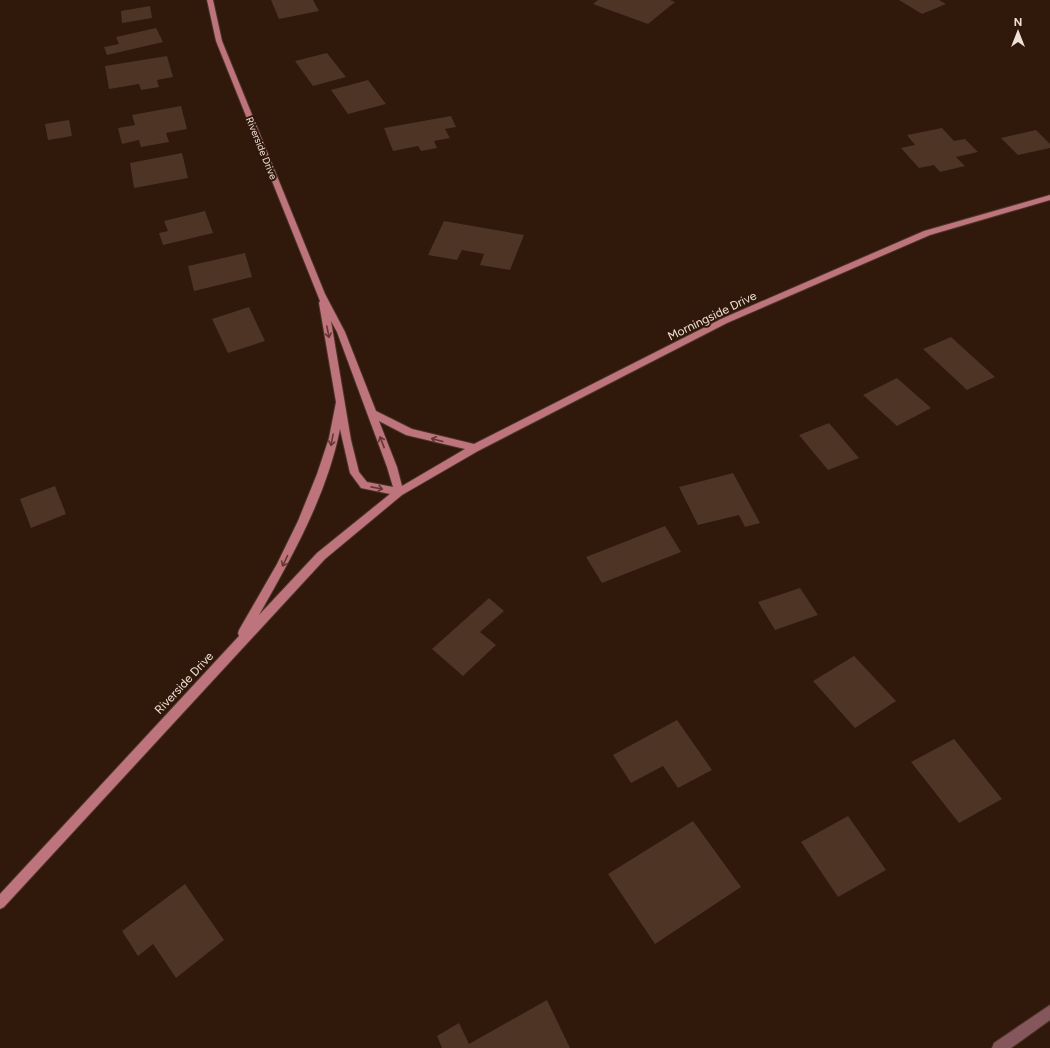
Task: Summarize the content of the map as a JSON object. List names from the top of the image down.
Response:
{
  "streets": {
    "street": ["Riverside Drive", "Morningside Drive"]
  },
  "crossings": [
    ["Riverside Drive", "Morningside Drive"]
  ],
  "north": "top"
}
